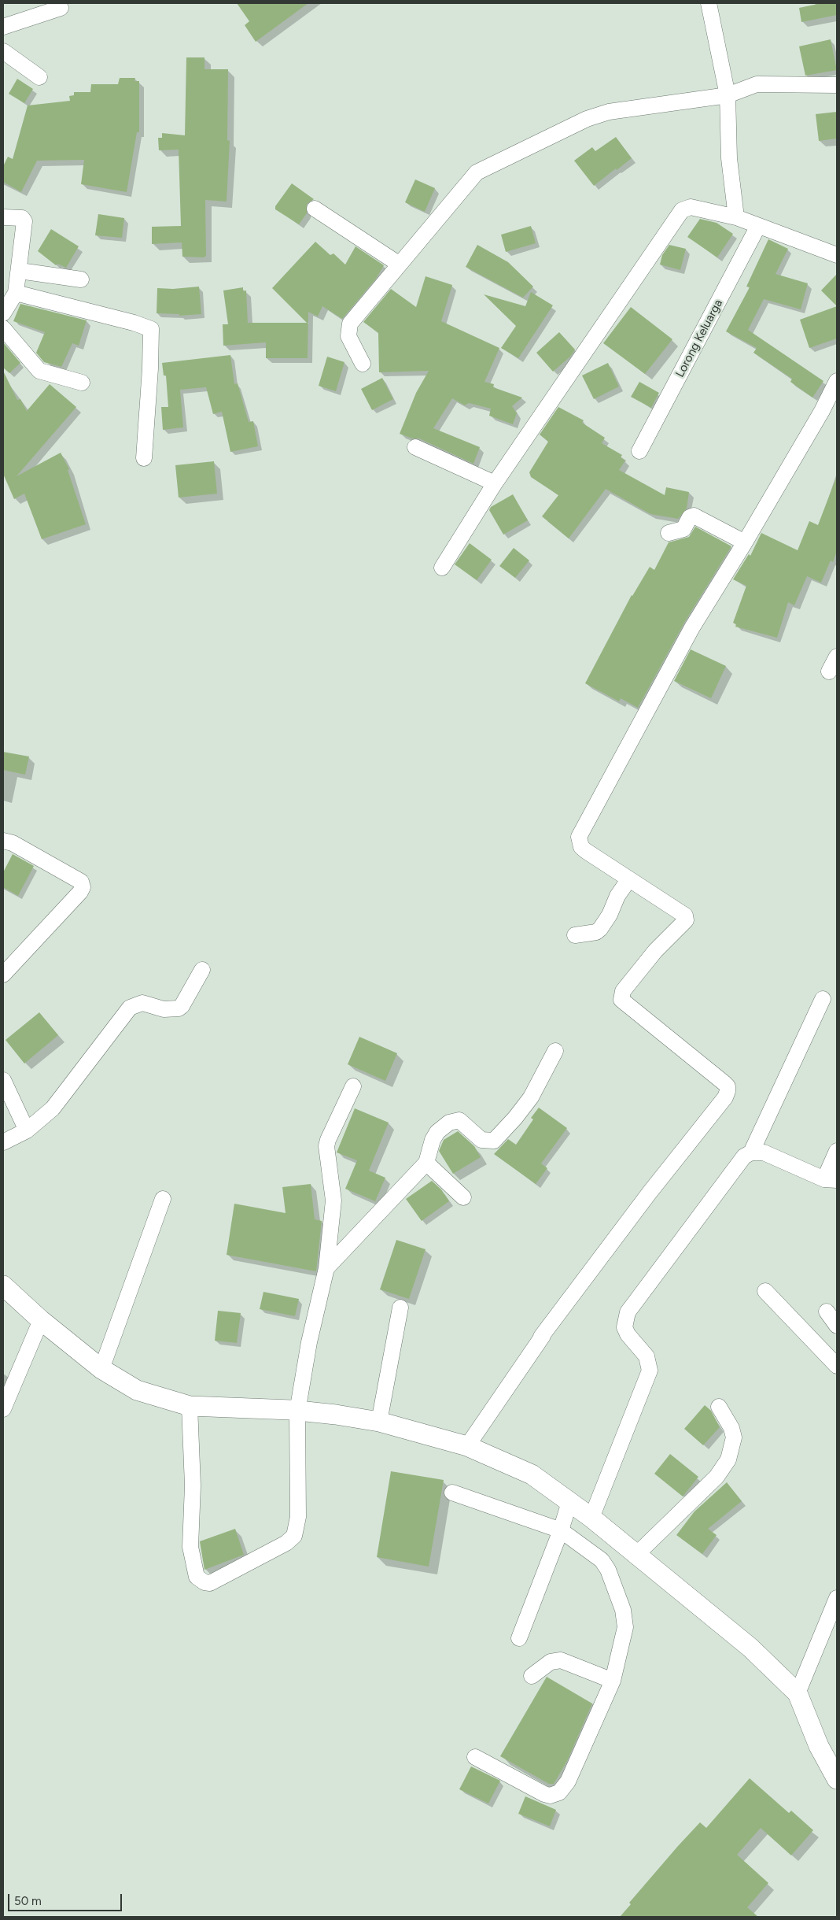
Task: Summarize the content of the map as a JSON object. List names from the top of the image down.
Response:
{
  "streets": {
    "street": ["Lorong Keluarga"]
  },
  "scale_bar": "50 m"
}
